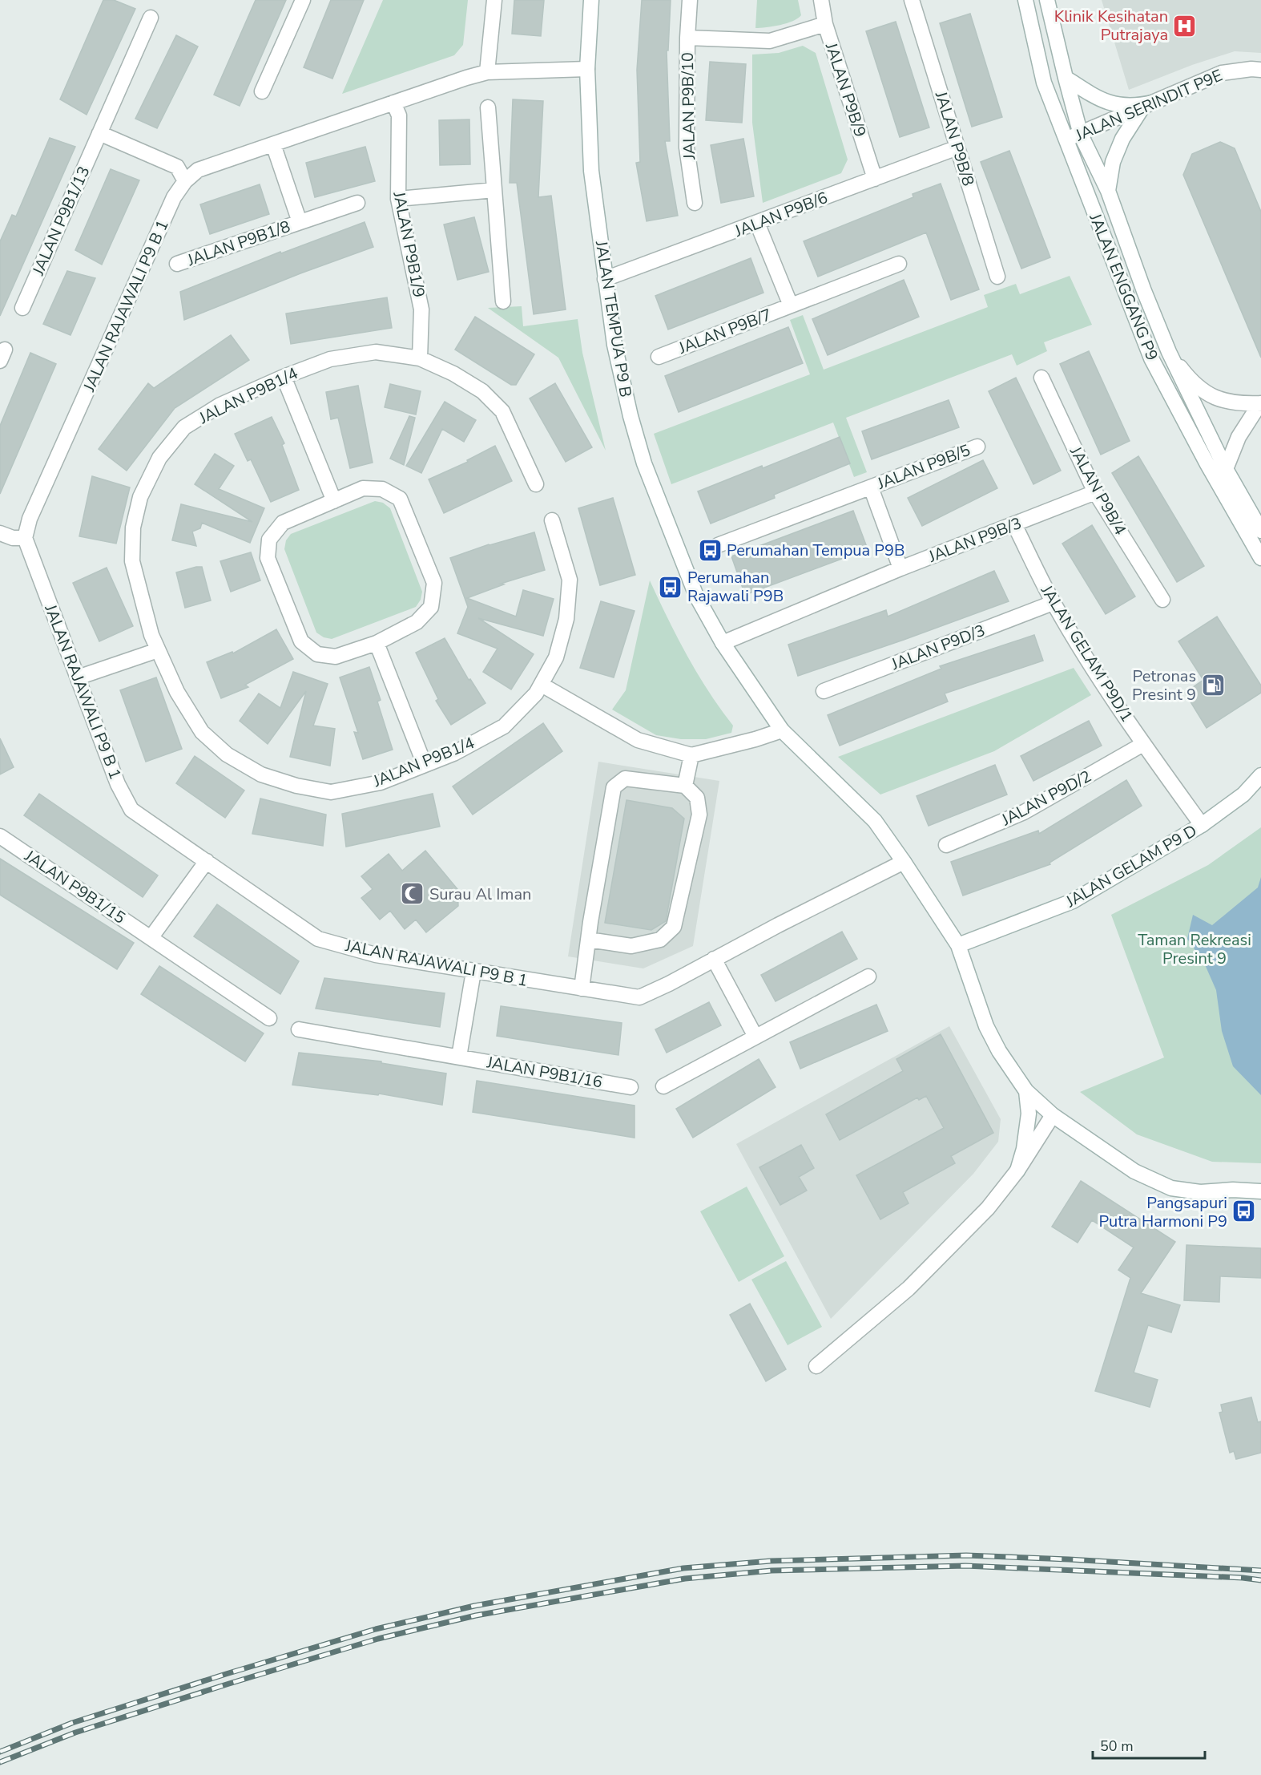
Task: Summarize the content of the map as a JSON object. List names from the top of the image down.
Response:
{
  "streets": {
    "street": [
      "JALAN P9B/9",
      "JALAN SERINDIT P9E",
      "JALAN P9B/10",
      "JALAN P9B/8",
      "JALAN P9B/6",
      "JALAN P9B1/13",
      "JALAN P9B1/8",
      "JALAN P9B1/9",
      "JALAN ENGGANG P9",
      "JALAN RAJAWALI P9 B 1",
      "JALAN TEMPUA P9 B",
      "JALAN P9B/7",
      "JALAN P9B1/4",
      "JALAN P9B/5",
      "JALAN P9B/4",
      "JALAN P9B/3",
      "JALAN P9D/3",
      "JALAN GELAM P9D/1",
      "JALAN P9D/2",
      "JALAN GELAM P9 D",
      "JALAN P9B1/15",
      "JALAN P9B1/16"
    ]
  },
  "crossings": [
    ["JALAN P9B/9", "JALAN P9B/10"],
    ["JALAN P9B/9", "JALAN P9B/6"],
    ["JALAN SERINDIT P9E", "JALAN ENGGANG P9"],
    ["JALAN P9B/8", "JALAN P9B/6"],
    ["JALAN P9B/6", "JALAN TEMPUA P9 B"],
    ["JALAN P9B/6", "JALAN P9B/7"],
    ["JALAN P9B1/8", "JALAN RAJAWALI P9 B 1"],
    ["JALAN P9B1/9", "JALAN RAJAWALI P9 B 1"],
    ["JALAN P9B1/9", "JALAN P9B1/4"],
    ["JALAN RAJAWALI P9 B 1", "JALAN TEMPUA P9 B"],
    ["JALAN TEMPUA P9 B", "JALAN P9B/3"],
    ["JALAN TEMPUA P9 B", "JALAN GELAM P9 D"],
    ["JALAN P9B/5", "JALAN P9B/3"],
    ["JALAN P9B/4", "JALAN P9B/3"],
    ["JALAN P9B/3", "JALAN GELAM P9D/1"],
    ["JALAN P9D/3", "JALAN GELAM P9D/1"],
    ["JALAN GELAM P9D/1", "JALAN P9D/2"],
    ["JALAN GELAM P9D/1", "JALAN GELAM P9 D"]
  ],
  "parks": ["Taman Rekreasi Presint 9"],
  "places": {
    "hospital": ["Klinik Kesihatan Putrajaya"],
    "bus stop": ["Perumahan Tempua P9B", "Perumahan Rajawali P9B", "Pangsapuri Putra Harmoni P9"],
    "fuel station": ["Petronas Presint 9"],
    "mosque": ["Surau Al Iman"]
  },
  "scale_bar": "50 m"
}
